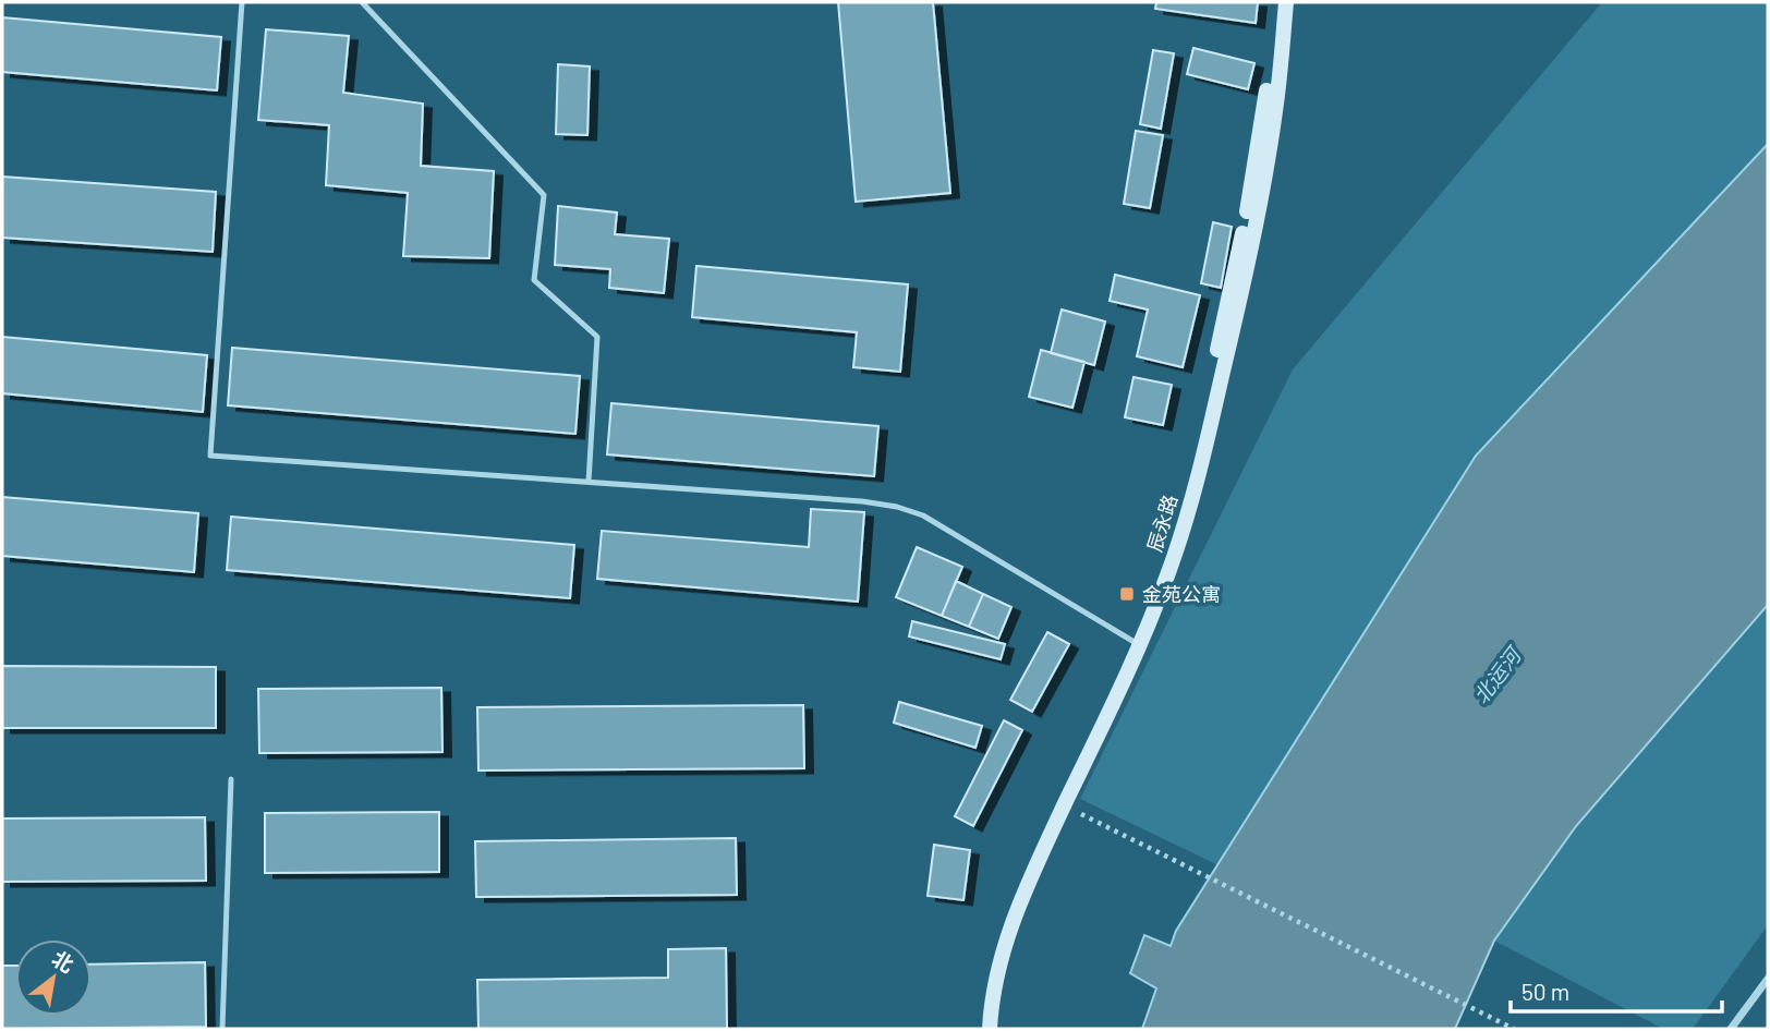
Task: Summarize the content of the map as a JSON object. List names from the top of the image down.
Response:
{
  "streets": {
    "main road": ["辰永路"]
  },
  "water": ["北运河"],
  "places": {
    "transit": ["金苑公寓"]
  },
  "scale_bar": "50 m",
  "north": "top right"
}
